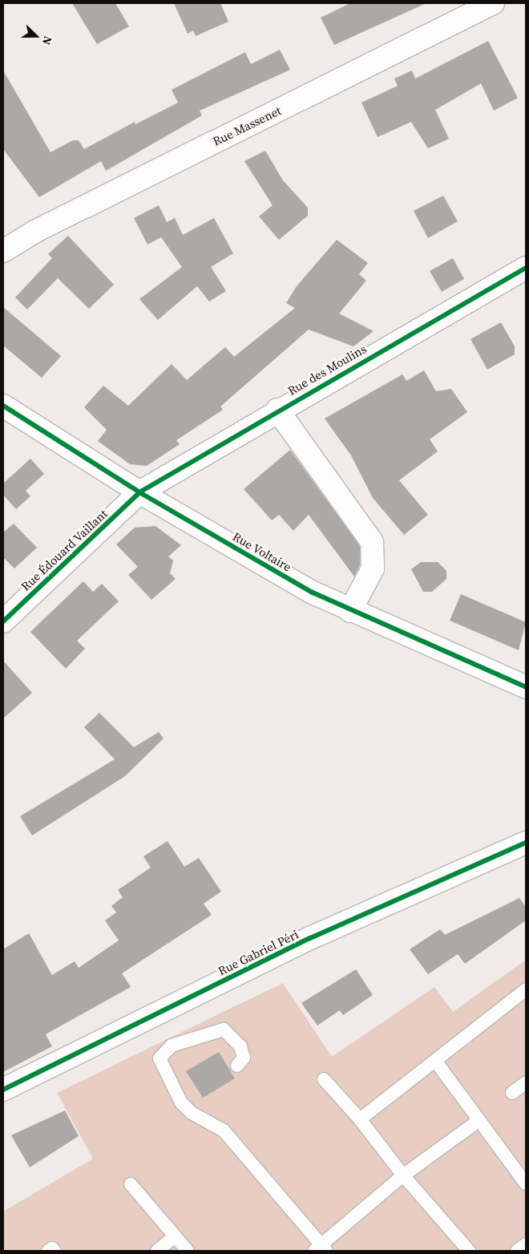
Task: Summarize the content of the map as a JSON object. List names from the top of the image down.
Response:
{
  "streets": {
    "street": [
      "Rue Massenet",
      "Rue des Moulins",
      "Rue Édouard Vaillant",
      "Rue Voltaire",
      "Rue Gabriel Péri"
    ]
  },
  "crossings": [
    ["Rue des Moulins", "Rue Édouard Vaillant"],
    ["Rue des Moulins", "Rue Voltaire"],
    ["Rue Édouard Vaillant", "Rue Voltaire"]
  ],
  "north": "right"
}
